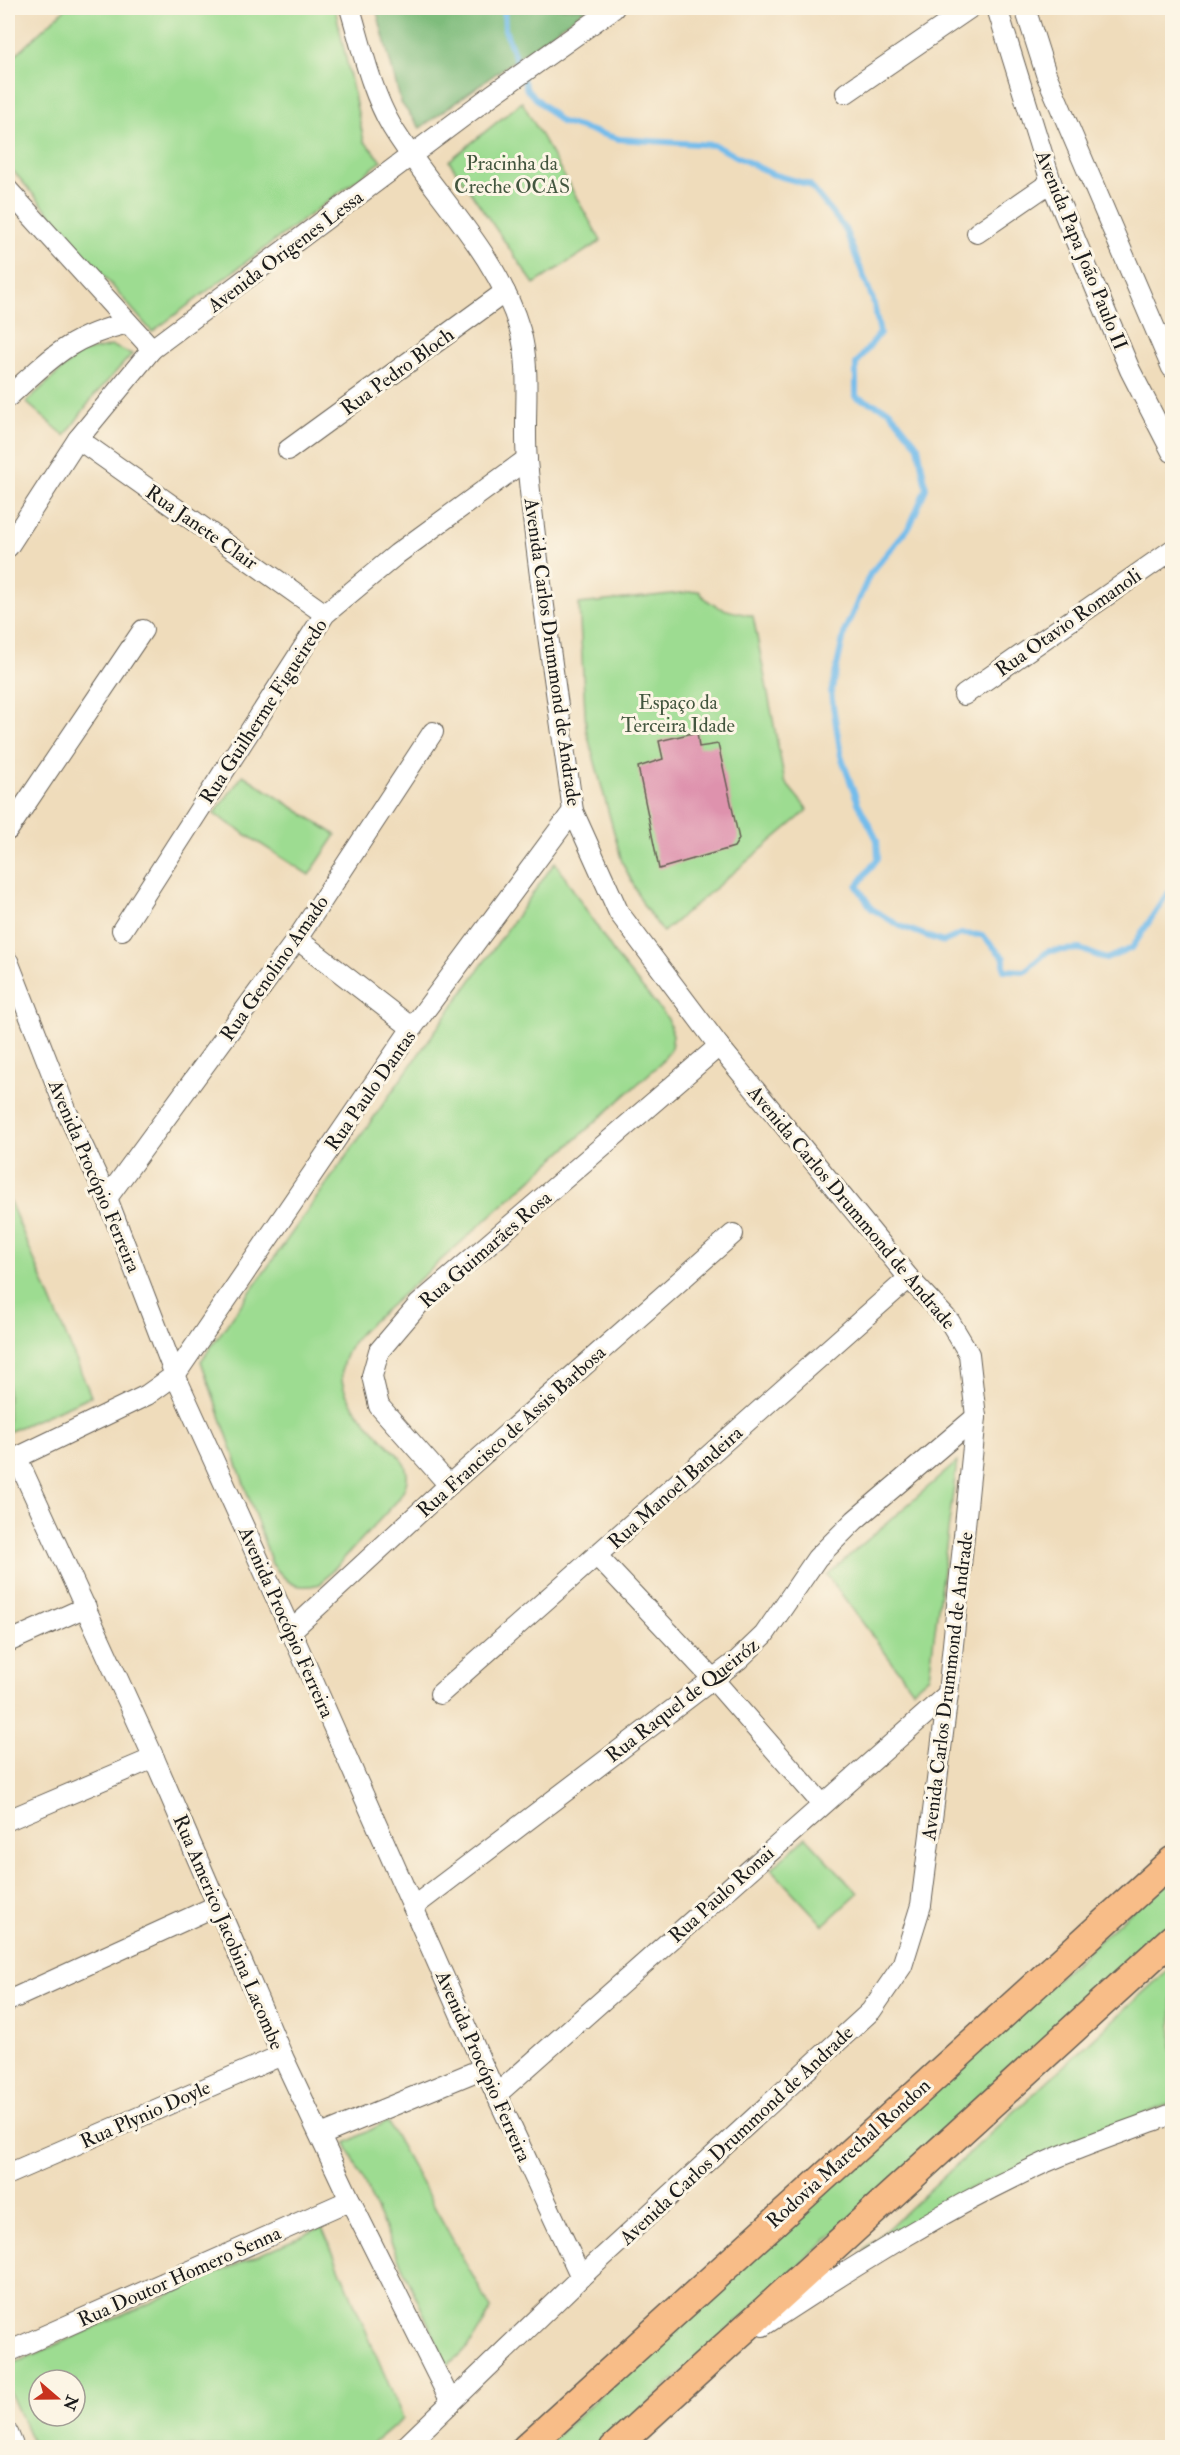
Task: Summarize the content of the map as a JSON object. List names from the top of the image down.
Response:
{
  "streets": {
    "highway": ["Rodovia Marechal Rondon"],
    "street": [
      "Avenida Papa João Paulo II",
      "Avenida Origenes Lessa",
      "Rua Pedro Bloch",
      "Rua Janete Clair",
      "Rua Otavio Romanoli",
      "Avenida Carlos Drummond de Andrade",
      "Rua Guilherme Figueiredo",
      "Rua Genolino Amado",
      "Rua Paulo Dantas",
      "Avenida Procópio Ferreira",
      "Rua Guimarães Rosa",
      "Rua Francisco de Assis Barbosa",
      "Rua Manoel Bandeira",
      "Rua Raquel de Queiróz",
      "Rua Paulo Ronai",
      "Rua Americo Jacobina Lacombe",
      "Rua Plynio Doyle",
      "Rua Doutor Homero Senna"
    ]
  },
  "crossings": [
    ["Avenida Origenes Lessa", "Rua Janete Clair"],
    ["Avenida Origenes Lessa", "Avenida Carlos Drummond de Andrade"],
    ["Rua Pedro Bloch", "Avenida Carlos Drummond de Andrade"],
    ["Rua Janete Clair", "Rua Guilherme Figueiredo"],
    ["Avenida Carlos Drummond de Andrade", "Rua Guilherme Figueiredo"],
    ["Avenida Carlos Drummond de Andrade", "Rua Paulo Dantas"],
    ["Avenida Carlos Drummond de Andrade", "Avenida Procópio Ferreira"],
    ["Avenida Carlos Drummond de Andrade", "Rua Guimarães Rosa"],
    ["Avenida Carlos Drummond de Andrade", "Rua Manoel Bandeira"],
    ["Avenida Carlos Drummond de Andrade", "Rua Raquel de Queiróz"],
    ["Avenida Carlos Drummond de Andrade", "Rua Paulo Ronai"],
    ["Avenida Carlos Drummond de Andrade", "Rua Americo Jacobina Lacombe"],
    ["Rua Genolino Amado", "Avenida Procópio Ferreira"],
    ["Rua Paulo Dantas", "Avenida Procópio Ferreira"],
    ["Avenida Procópio Ferreira", "Rua Francisco de Assis Barbosa"],
    ["Avenida Procópio Ferreira", "Rua Raquel de Queiróz"],
    ["Avenida Procópio Ferreira", "Rua Paulo Ronai"],
    ["Rua Guimarães Rosa", "Rua Francisco de Assis Barbosa"],
    ["Rua Americo Jacobina Lacombe", "Rua Plynio Doyle"],
    ["Rua Americo Jacobina Lacombe", "Rua Doutor Homero Senna"]
  ],
  "parks": ["Pracinha da Creche OCAS", "Espaço da Terceira Idade"],
  "north": "right"
}
